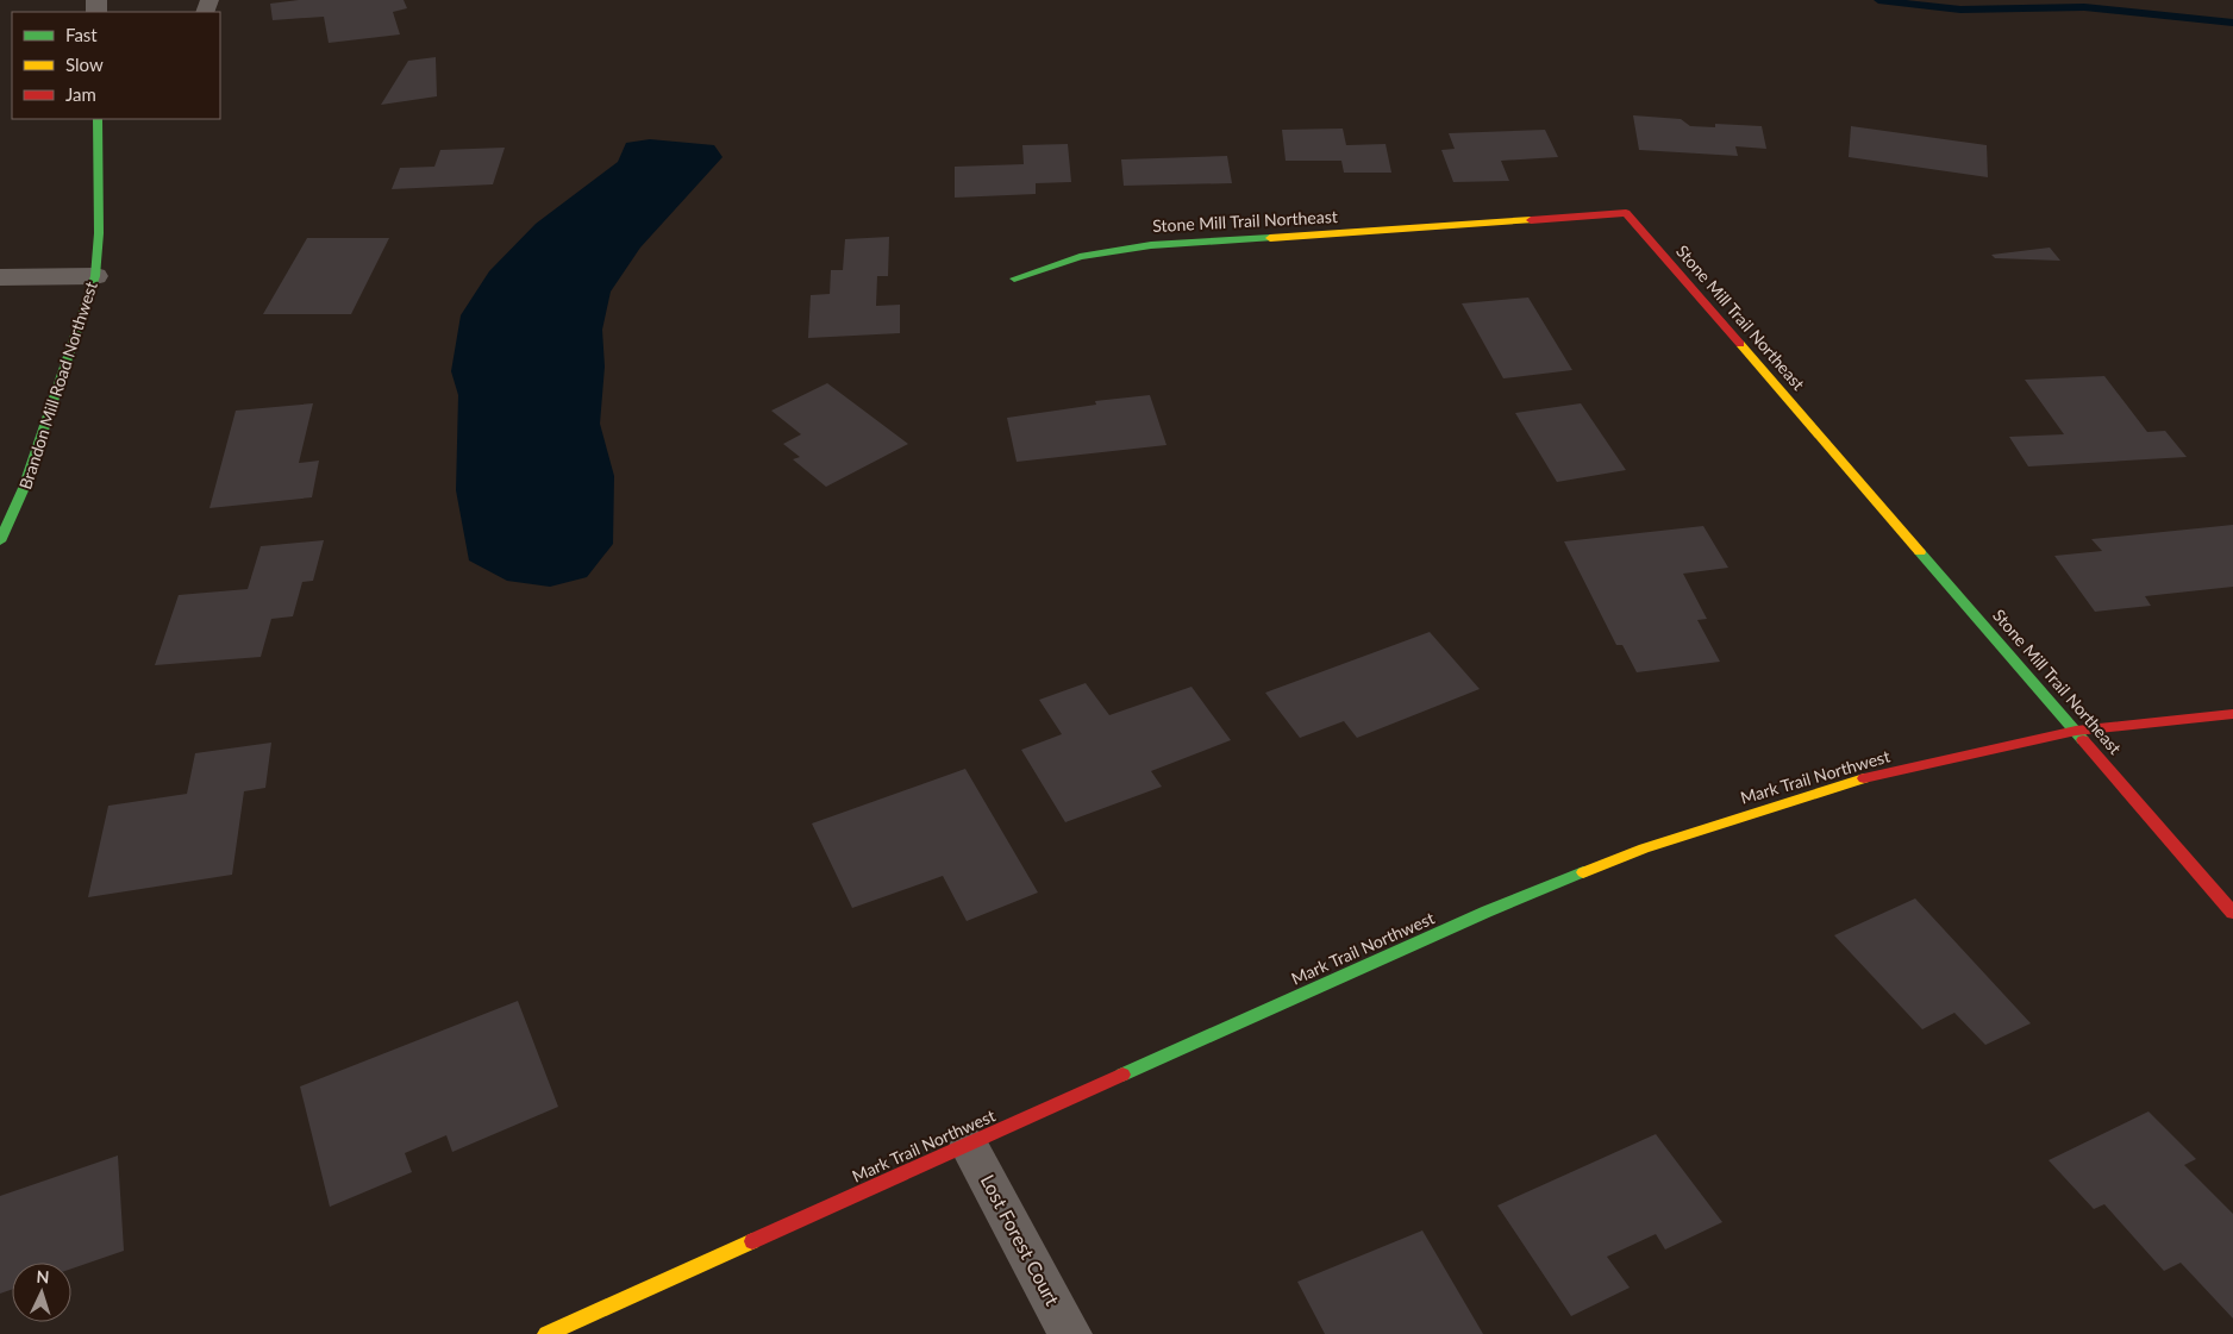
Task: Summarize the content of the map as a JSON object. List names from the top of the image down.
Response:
{
  "streets": {
    "street": [
      "Stone Mill Trail Northeast",
      "Brandon Mill Road Northwest",
      "Mark Trail Northwest",
      "Lost Forest Court"
    ]
  },
  "crossings": [
    ["Stone Mill Trail Northeast", "Mark Trail Northwest"],
    ["Mark Trail Northwest", "Lost Forest Court"]
  ],
  "legend": ["Fast", "Slow", "Jam"],
  "north": "top"
}
